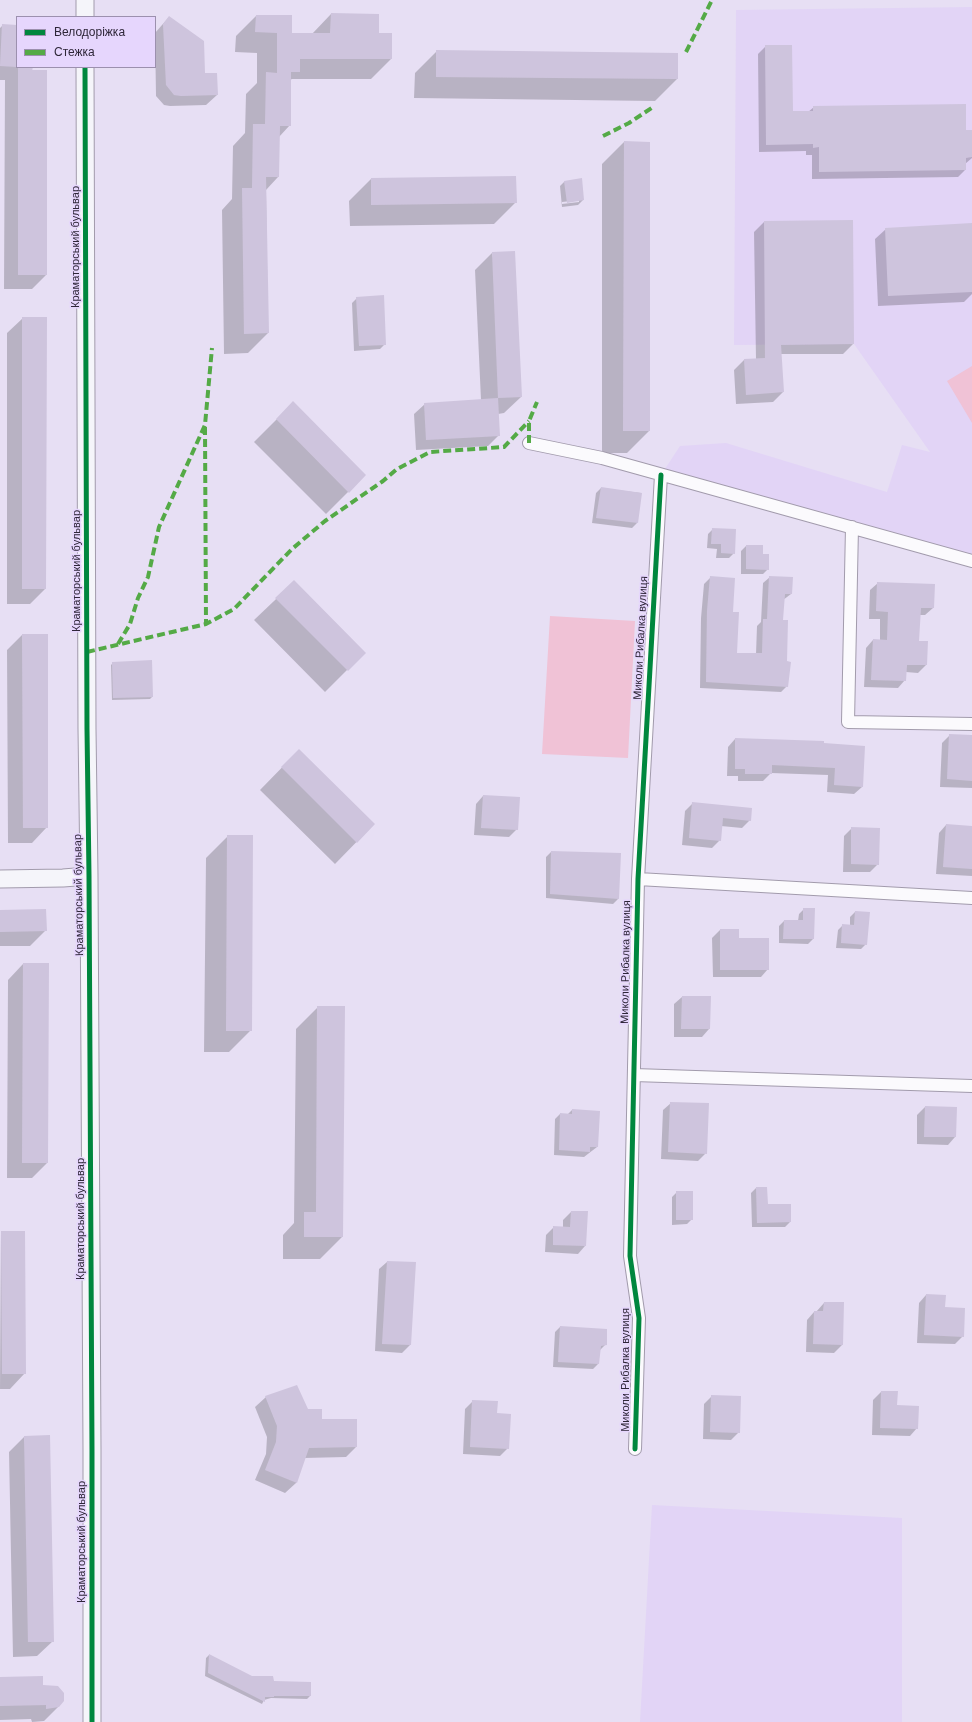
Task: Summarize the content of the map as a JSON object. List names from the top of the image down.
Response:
{
  "streets": {
    "street": ["Краматорський бульвар", "Миколи Рибалка вулиця"]
  },
  "legend": ["Велодоріжка", "Стежка"]
}
